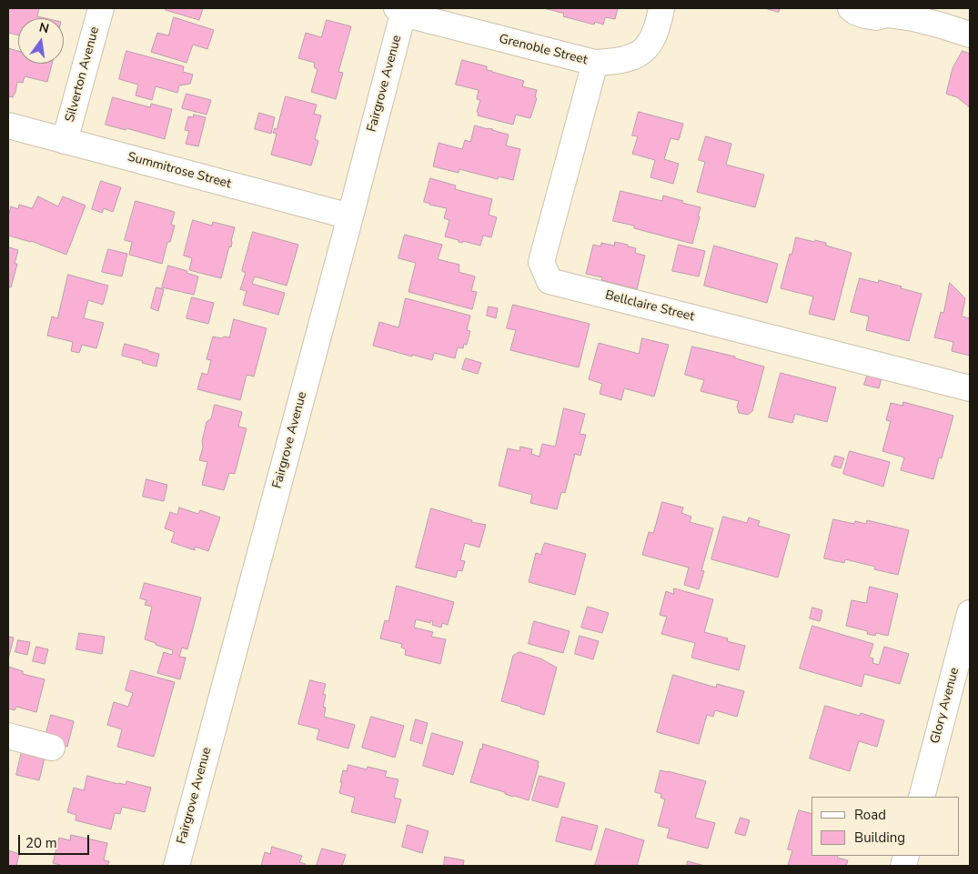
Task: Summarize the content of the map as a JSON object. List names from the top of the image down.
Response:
{
  "streets": {
    "street": [
      "Grenoble Street",
      "Silverton Avenue",
      "Fairgrove Avenue",
      "Summitrose Street",
      "Bellclaire Street",
      "Glory Avenue"
    ]
  },
  "crossings": [
    ["Grenoble Street", "Fairgrove Avenue"],
    ["Grenoble Street", "Bellclaire Street"],
    ["Silverton Avenue", "Summitrose Street"],
    ["Fairgrove Avenue", "Summitrose Street"]
  ],
  "legend": ["Road", "Building"],
  "scale_bar": "20 m",
  "north": "top"
}
